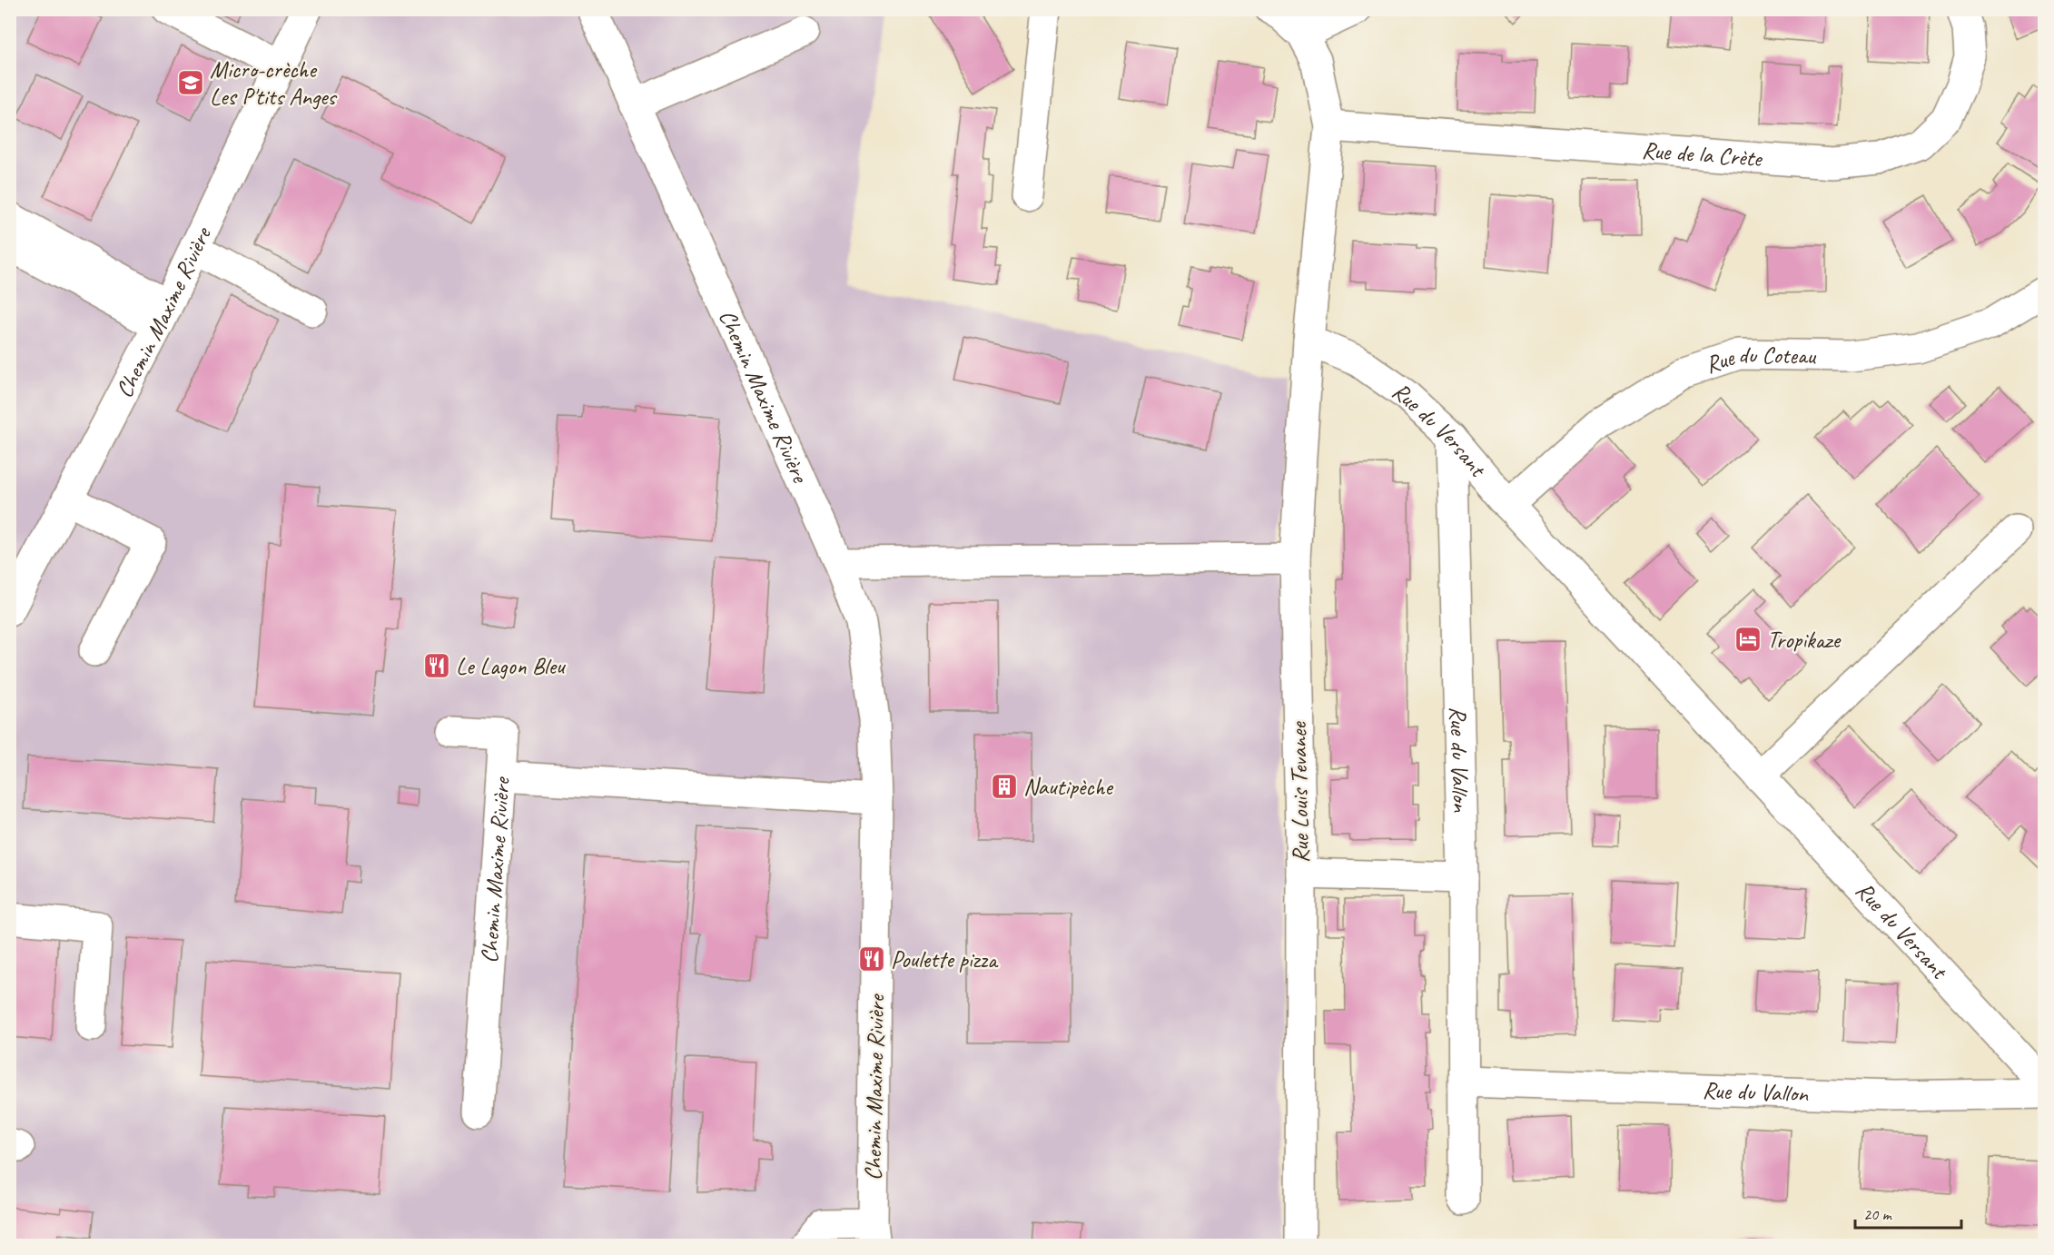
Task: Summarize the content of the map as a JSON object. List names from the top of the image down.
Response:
{
  "streets": {
    "street": [
      "Rue de la Crète",
      "Chemin Maxime Rivière",
      "Rue du Coteau",
      "Rue du Versant",
      "Rue du Vallon",
      "Rue Louis Tevanee"
    ]
  },
  "crossings": [
    ["Rue du Coteau", "Rue du Versant"],
    ["Rue du Versant", "Rue du Vallon"],
    ["Rue du Versant", "Rue Louis Tevanee"]
  ],
  "places": {
    "school or university": ["Micro-crèche Les P'tits Anges"],
    "hotel": ["Tropikaze"],
    "restaurant": ["Le Lagon Bleu", "Poulette pizza"],
    "building": ["Nautipèche"]
  },
  "scale_bar": "20 m"
}
